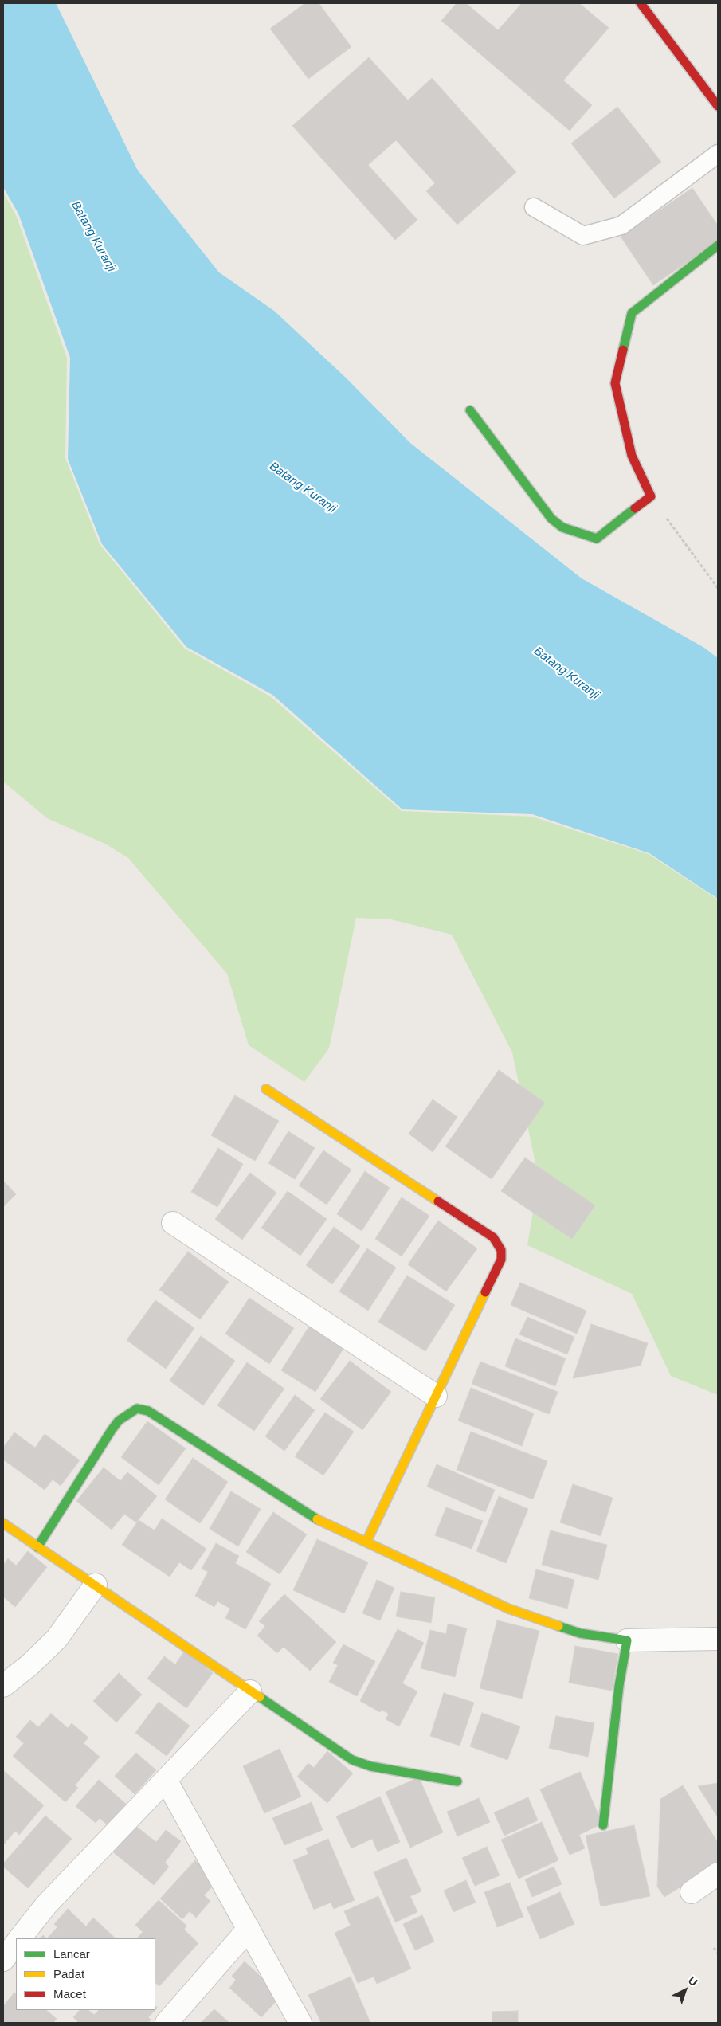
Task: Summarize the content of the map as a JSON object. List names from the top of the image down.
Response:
{
  "water": ["Batang Kuranji"],
  "legend": ["Lancar", "Padat", "Macet"],
  "north": "top right"
}
